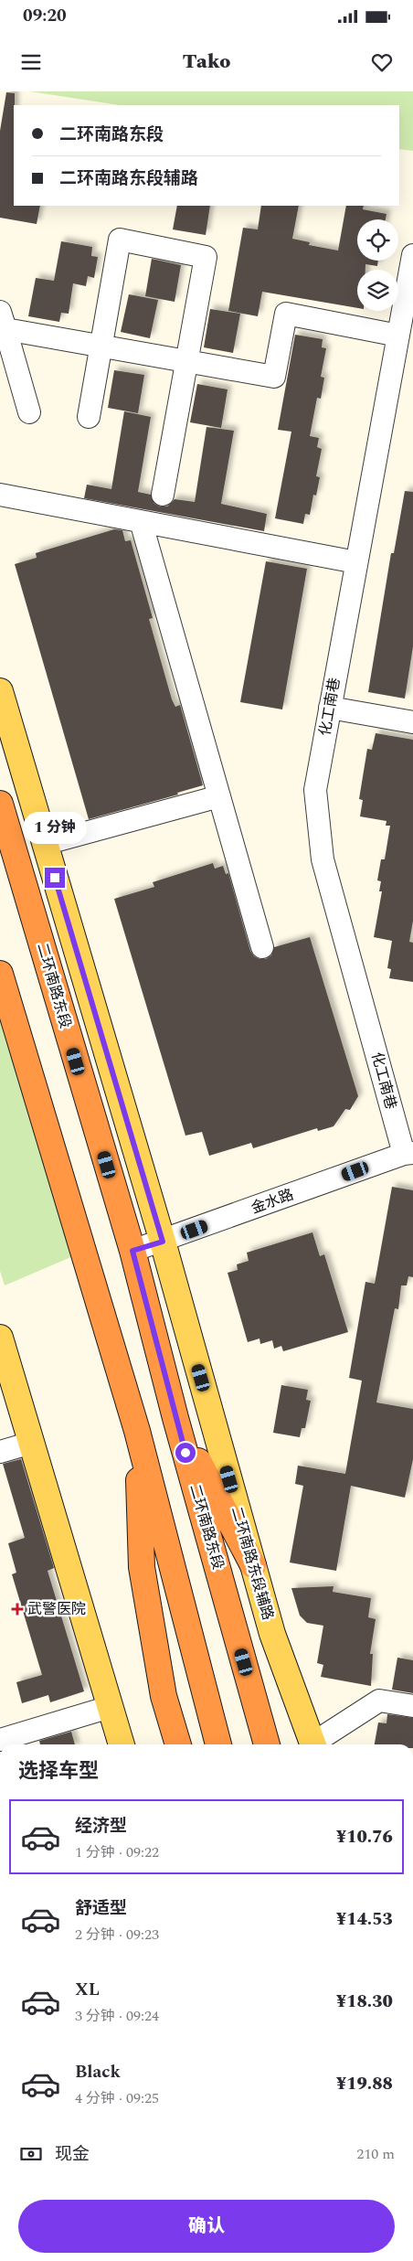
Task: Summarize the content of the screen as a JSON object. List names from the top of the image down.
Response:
{
  "streets": {
    "highway": ["二环南路东段"],
    "main road": ["二环南路东段辅路"],
    "street": ["化工南巷", "金水路"]
  },
  "crossings": [
    ["化工南巷", "金水路"],
    ["二环南路东段", "金水路"],
    ["金水路", "二环南路东段辅路"]
  ],
  "places": {
    "health": ["武警医院"]
  },
  "page": {
    "status": "09:20",
    "header": "Tako",
    "banner": ["二环南路东段", "二环南路东段辅路"],
    "bubble": "1 分钟",
    "heading": "选择车型",
    "list": [
      {
        "name": "经济型",
        "note": "1 分钟 · 09:22",
        "value": "¥10.76"
      },
      {
        "name": "舒适型",
        "note": "2 分钟 · 09:23",
        "value": "¥14.53"
      },
      {
        "name": "XL",
        "note": "3 分钟 · 09:24",
        "value": "¥18.30"
      },
      {
        "name": "Black",
        "note": "4 分钟 · 09:25",
        "value": "¥19.88"
      }
    ],
    "pay": ["现金", "210 m"],
    "buttons": "确认"
  }
}
